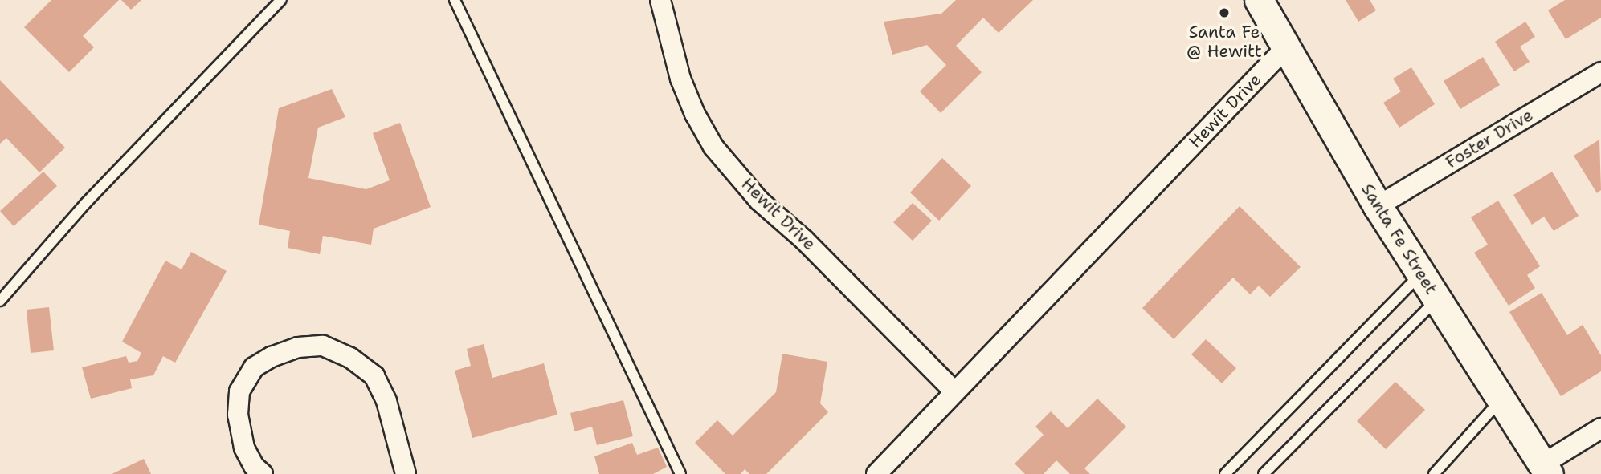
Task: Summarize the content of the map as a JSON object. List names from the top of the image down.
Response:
{
  "streets": {
    "main road": ["Santa Fe Street"],
    "street": ["Hewit Drive", "Foster Drive"]
  },
  "crossings": [
    ["Hewit Drive", "Santa Fe Street"],
    ["Foster Drive", "Santa Fe Street"]
  ],
  "places": ["Santa Fe @ Hewitt"]
}
